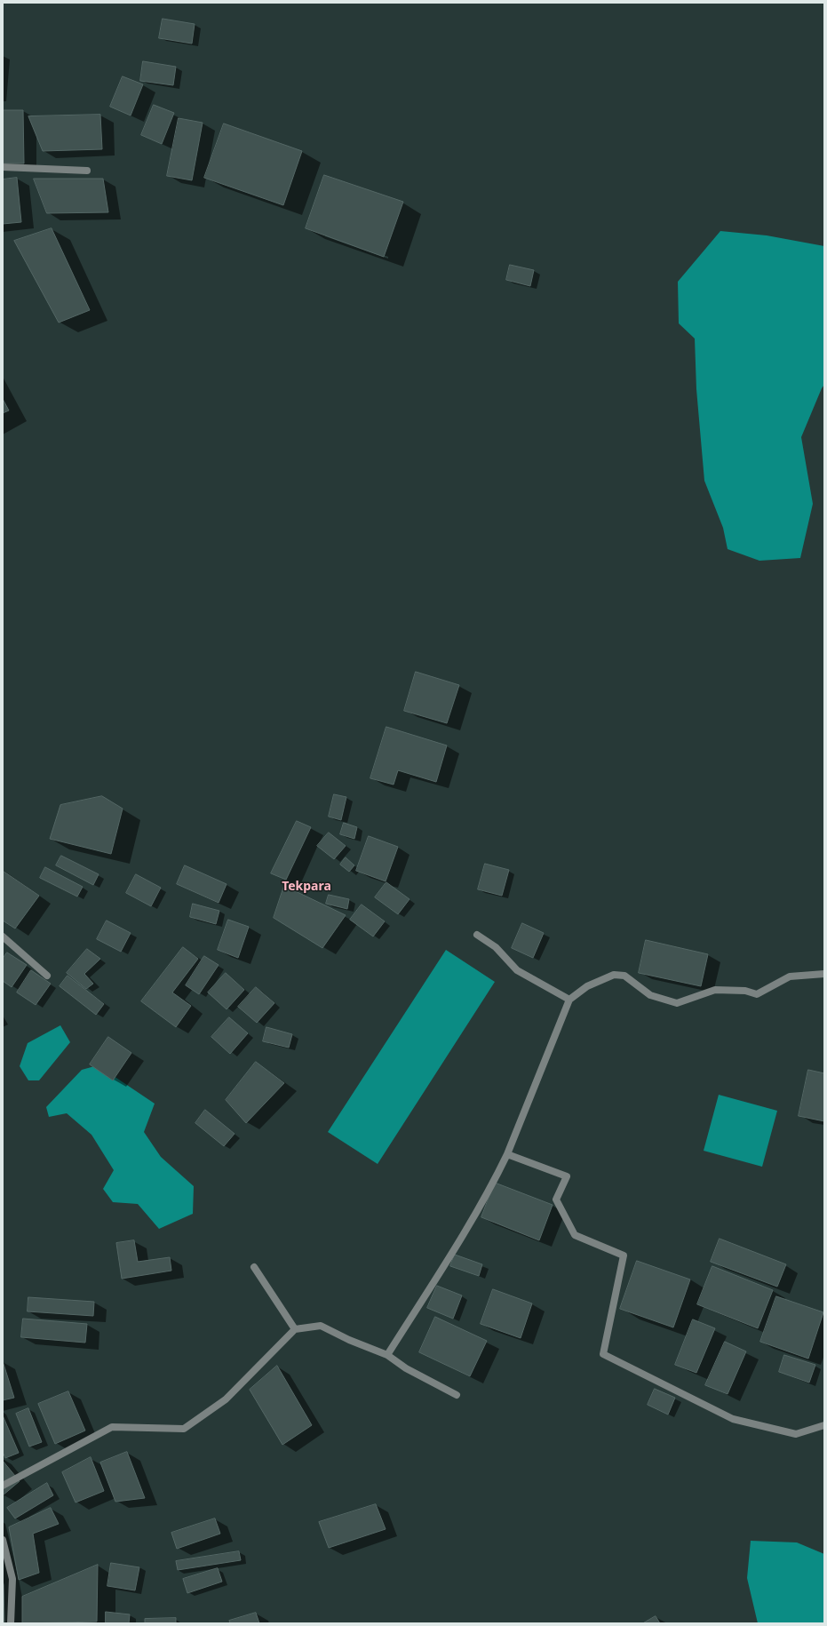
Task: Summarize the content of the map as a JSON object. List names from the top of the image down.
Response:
{
  "districts": ["Tekpara"]
}
